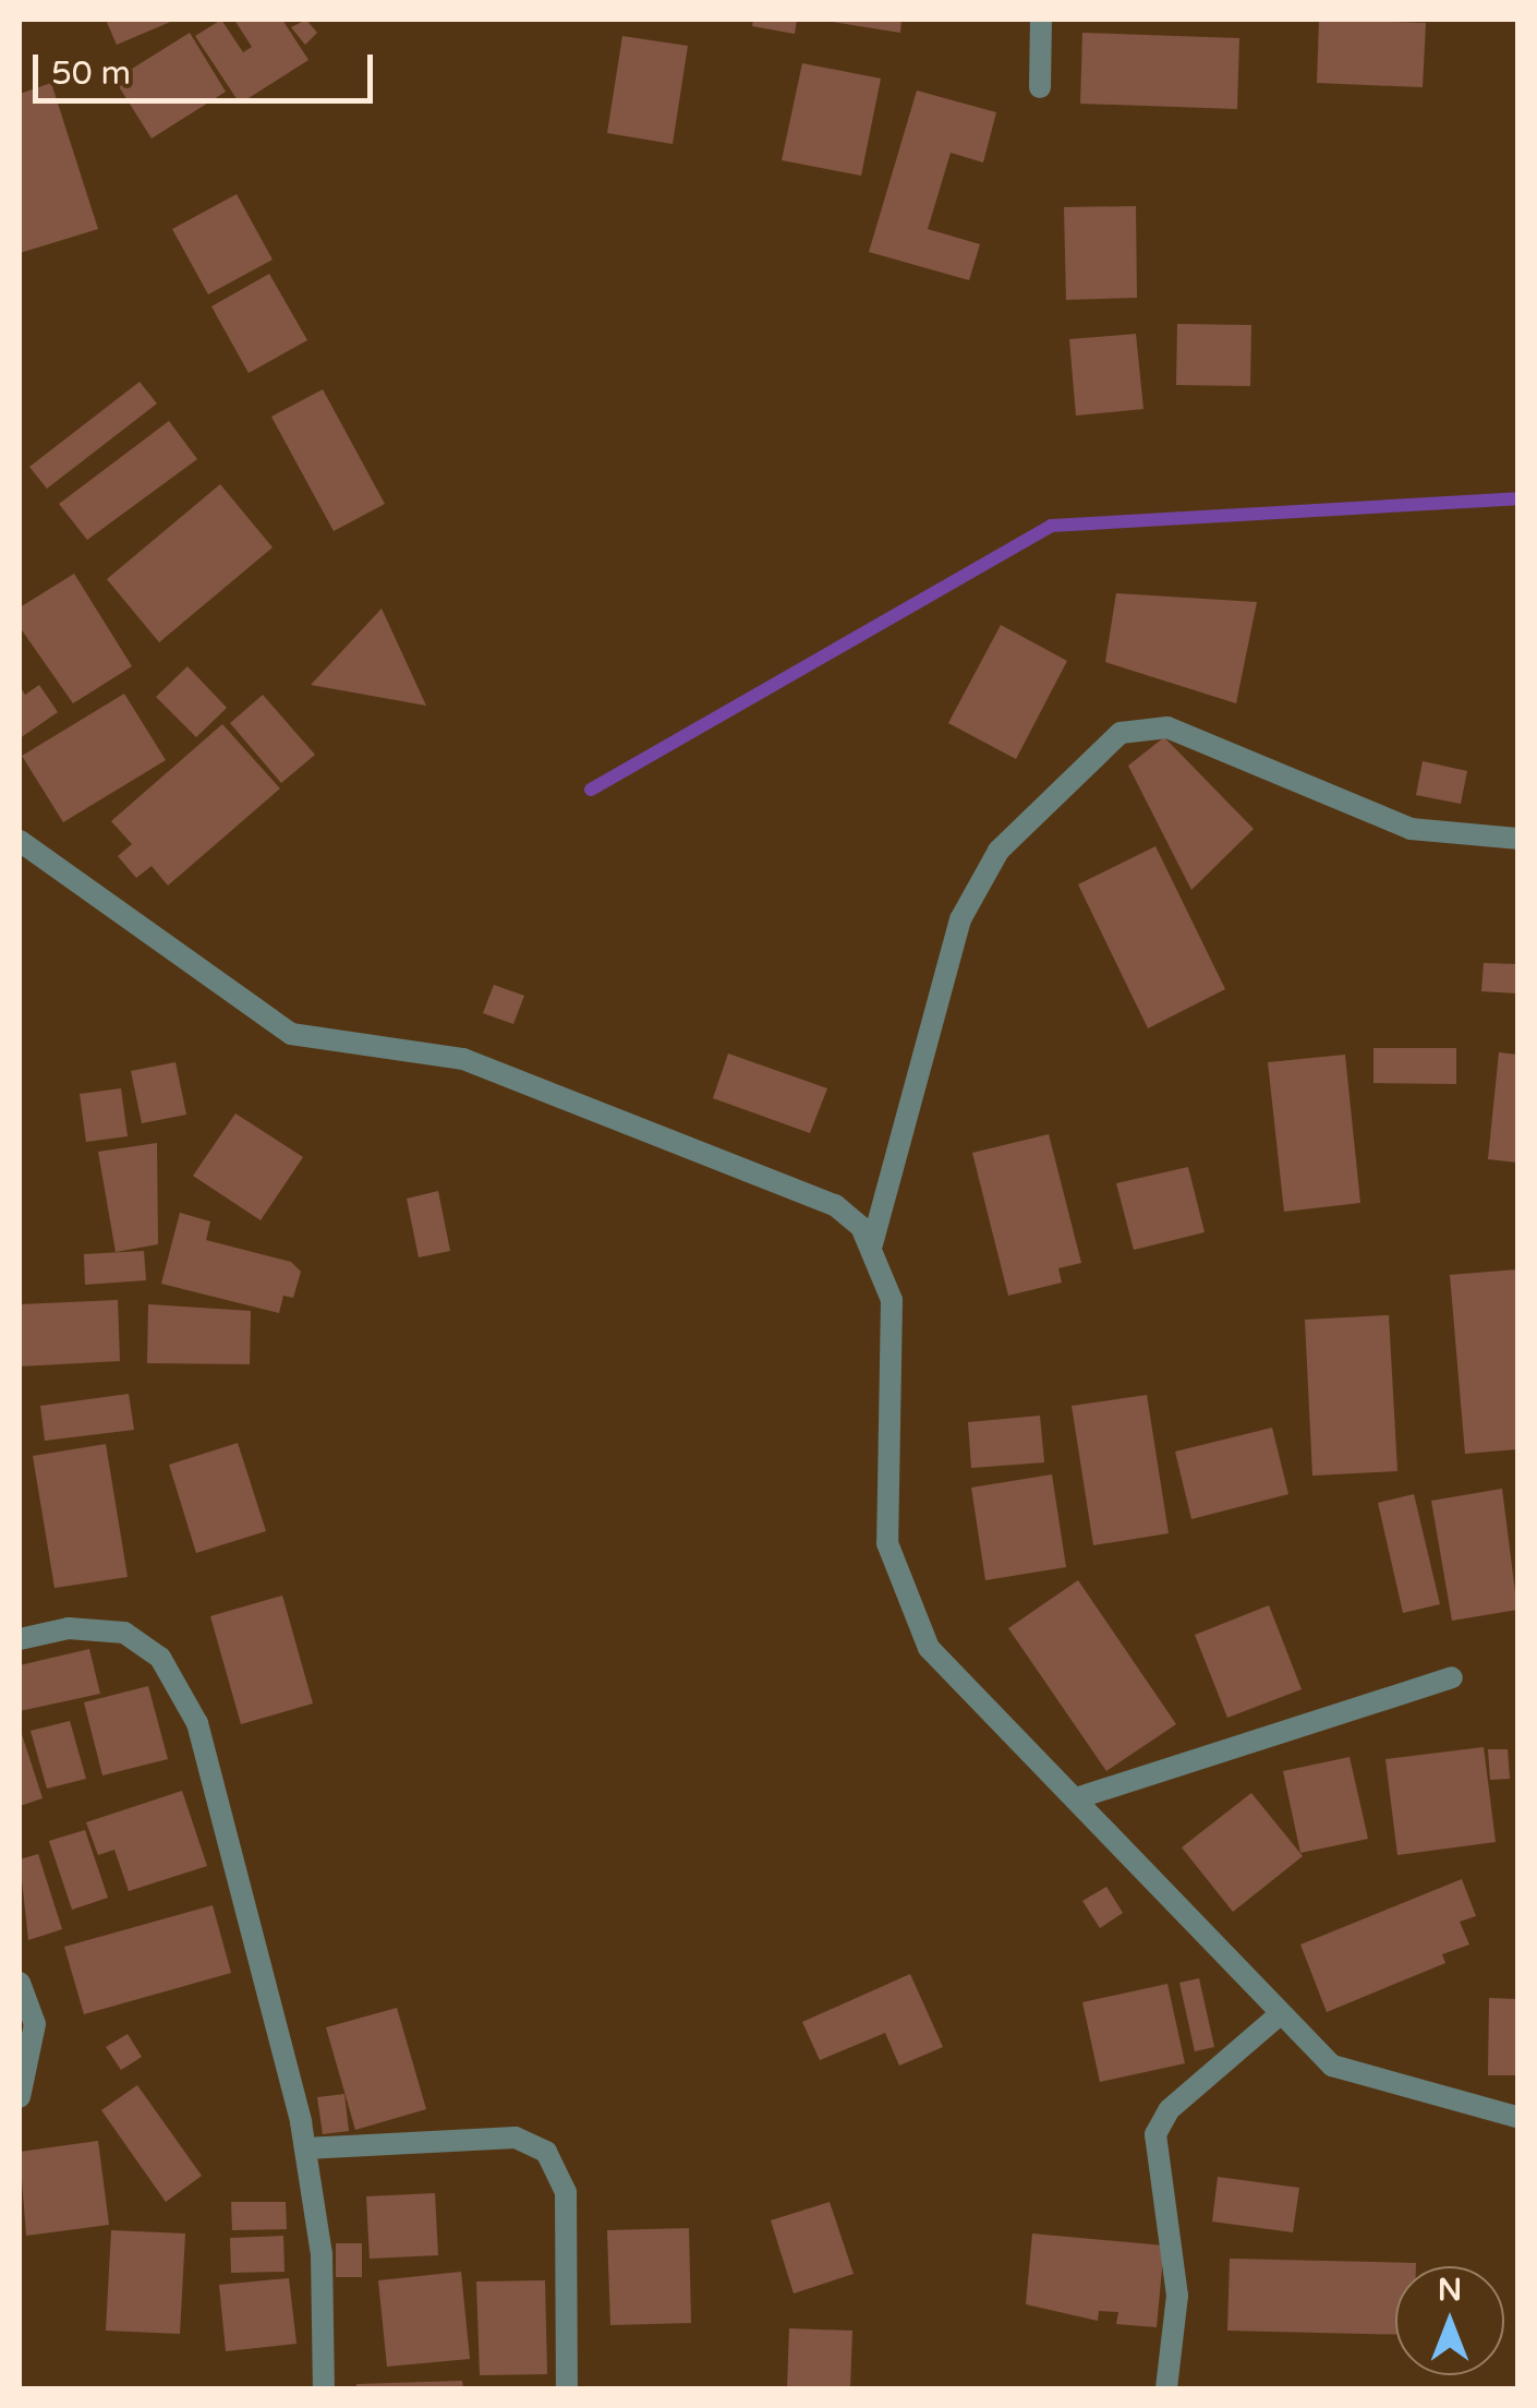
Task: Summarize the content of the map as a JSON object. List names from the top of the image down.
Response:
{
  "scale_bar": "50 m",
  "north": "top"
}
